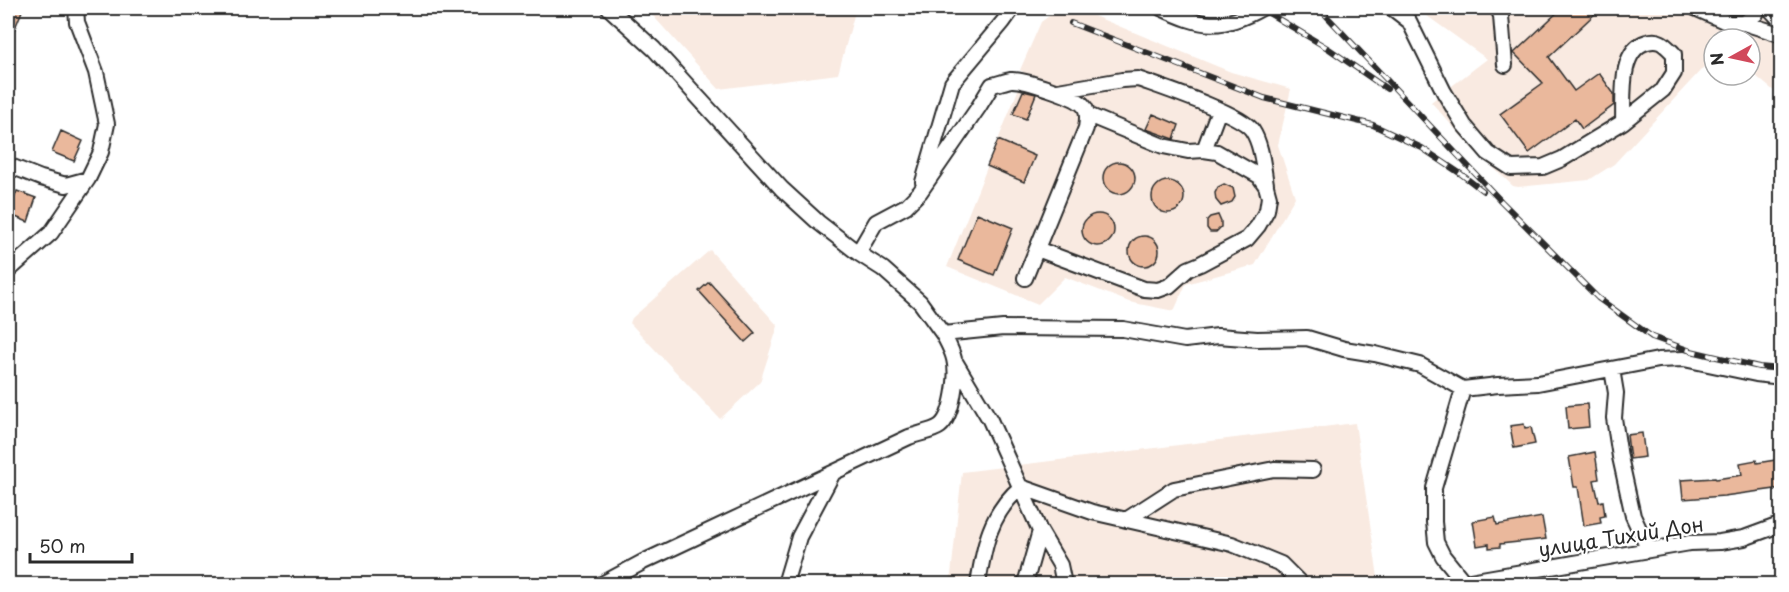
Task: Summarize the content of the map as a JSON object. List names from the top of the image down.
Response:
{
  "streets": {
    "street": ["улица Тихий Дон"]
  },
  "scale_bar": "50 m",
  "north": "left"
}
